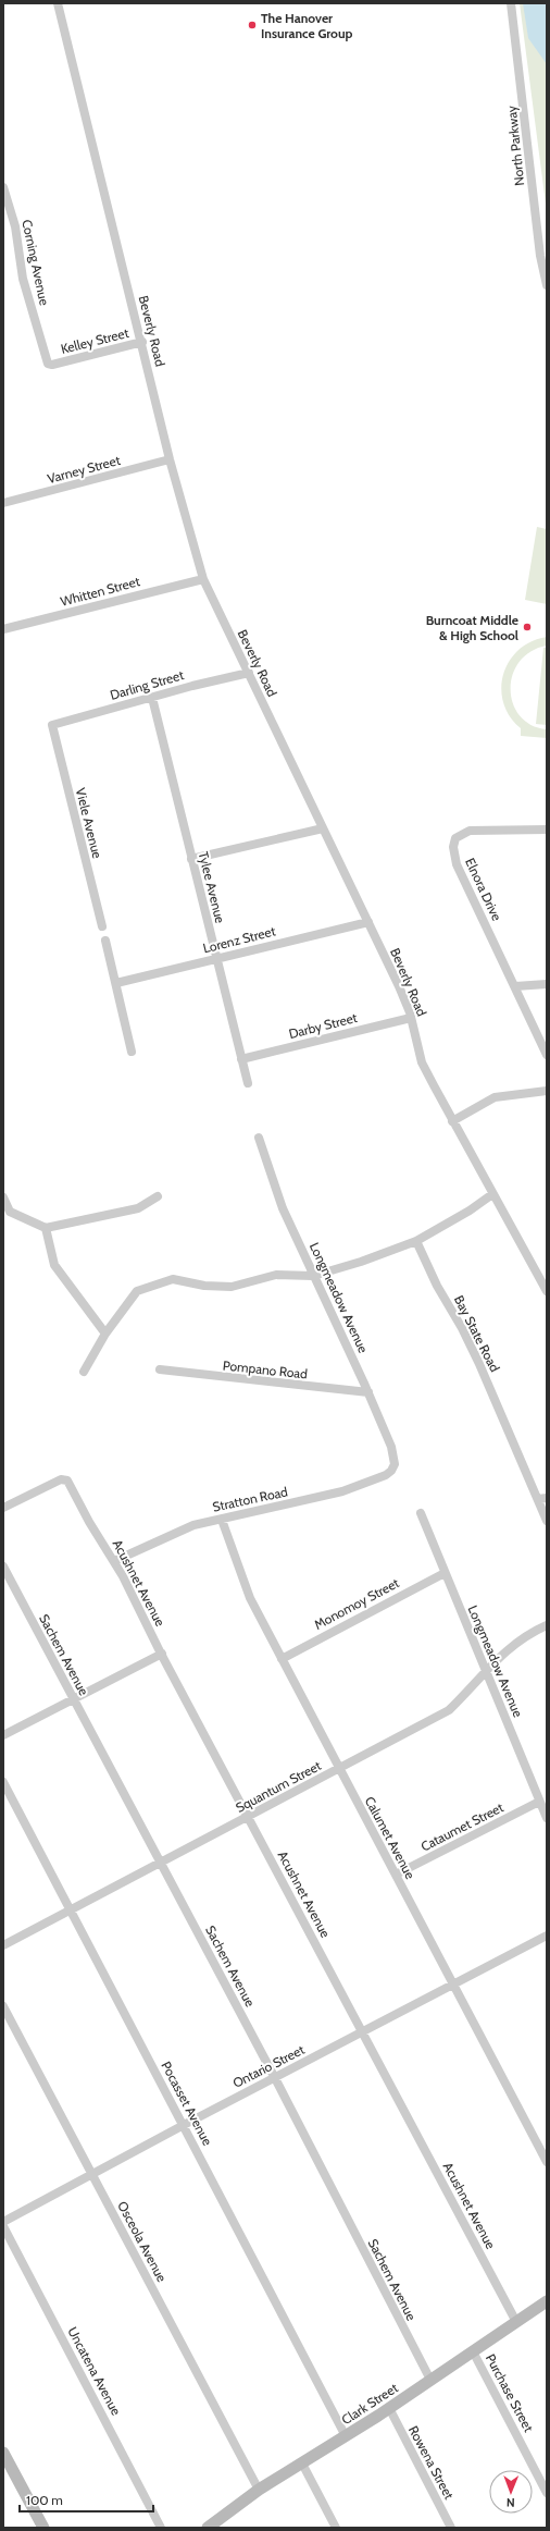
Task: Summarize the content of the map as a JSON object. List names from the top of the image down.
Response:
{
  "streets": {
    "street": [
      "North Parkway",
      "Corning Avenue",
      "Beverly Road",
      "Kelley Street",
      "Varney Street",
      "Whitten Street",
      "Darling Street",
      "Viele Avenue",
      "Tylee Avenue",
      "Elnora Drive",
      "Lorenz Street",
      "Darby Street",
      "Longmeadow Avenue",
      "Bay State Road",
      "Pompano Road",
      "Stratton Road",
      "Acushnet Avenue",
      "Monomoy Street",
      "Sachem Avenue",
      "Squantum Street",
      "Cataumet Street",
      "Calumet Avenue",
      "Ontario Street",
      "Pocasset Avenue",
      "Osceola Avenue",
      "Uncatena Avenue",
      "Purchase Street",
      "Clark Street",
      "Rowena Street"
    ]
  },
  "crossings": [
    ["Corning Avenue", "Kelley Street"],
    ["Beverly Road", "Kelley Street"],
    ["Beverly Road", "Varney Street"],
    ["Beverly Road", "Whitten Street"],
    ["Beverly Road", "Darling Street"],
    ["Beverly Road", "Lorenz Street"],
    ["Beverly Road", "Darby Street"],
    ["Darling Street", "Viele Avenue"],
    ["Darling Street", "Tylee Avenue"],
    ["Tylee Avenue", "Lorenz Street"],
    ["Tylee Avenue", "Darby Street"],
    ["Longmeadow Avenue", "Pompano Road"],
    ["Longmeadow Avenue", "Stratton Road"],
    ["Longmeadow Avenue", "Monomoy Street"],
    ["Longmeadow Avenue", "Squantum Street"],
    ["Longmeadow Avenue", "Cataumet Street"],
    ["Stratton Road", "Acushnet Avenue"],
    ["Stratton Road", "Calumet Avenue"],
    ["Acushnet Avenue", "Squantum Street"],
    ["Acushnet Avenue", "Ontario Street"],
    ["Acushnet Avenue", "Clark Street"],
    ["Monomoy Street", "Calumet Avenue"],
    ["Sachem Avenue", "Squantum Street"],
    ["Sachem Avenue", "Ontario Street"],
    ["Sachem Avenue", "Clark Street"],
    ["Squantum Street", "Calumet Avenue"],
    ["Squantum Street", "Pocasset Avenue"],
    ["Cataumet Street", "Calumet Avenue"],
    ["Calumet Avenue", "Ontario Street"],
    ["Ontario Street", "Pocasset Avenue"],
    ["Ontario Street", "Osceola Avenue"],
    ["Pocasset Avenue", "Clark Street"],
    ["Osceola Avenue", "Clark Street"],
    ["Purchase Street", "Clark Street"],
    ["Clark Street", "Rowena Street"]
  ],
  "places": ["The Hanover Insurance Group", "Burncoat Middle & High School"],
  "scale_bar": "100 m",
  "north": "bottom"
}
